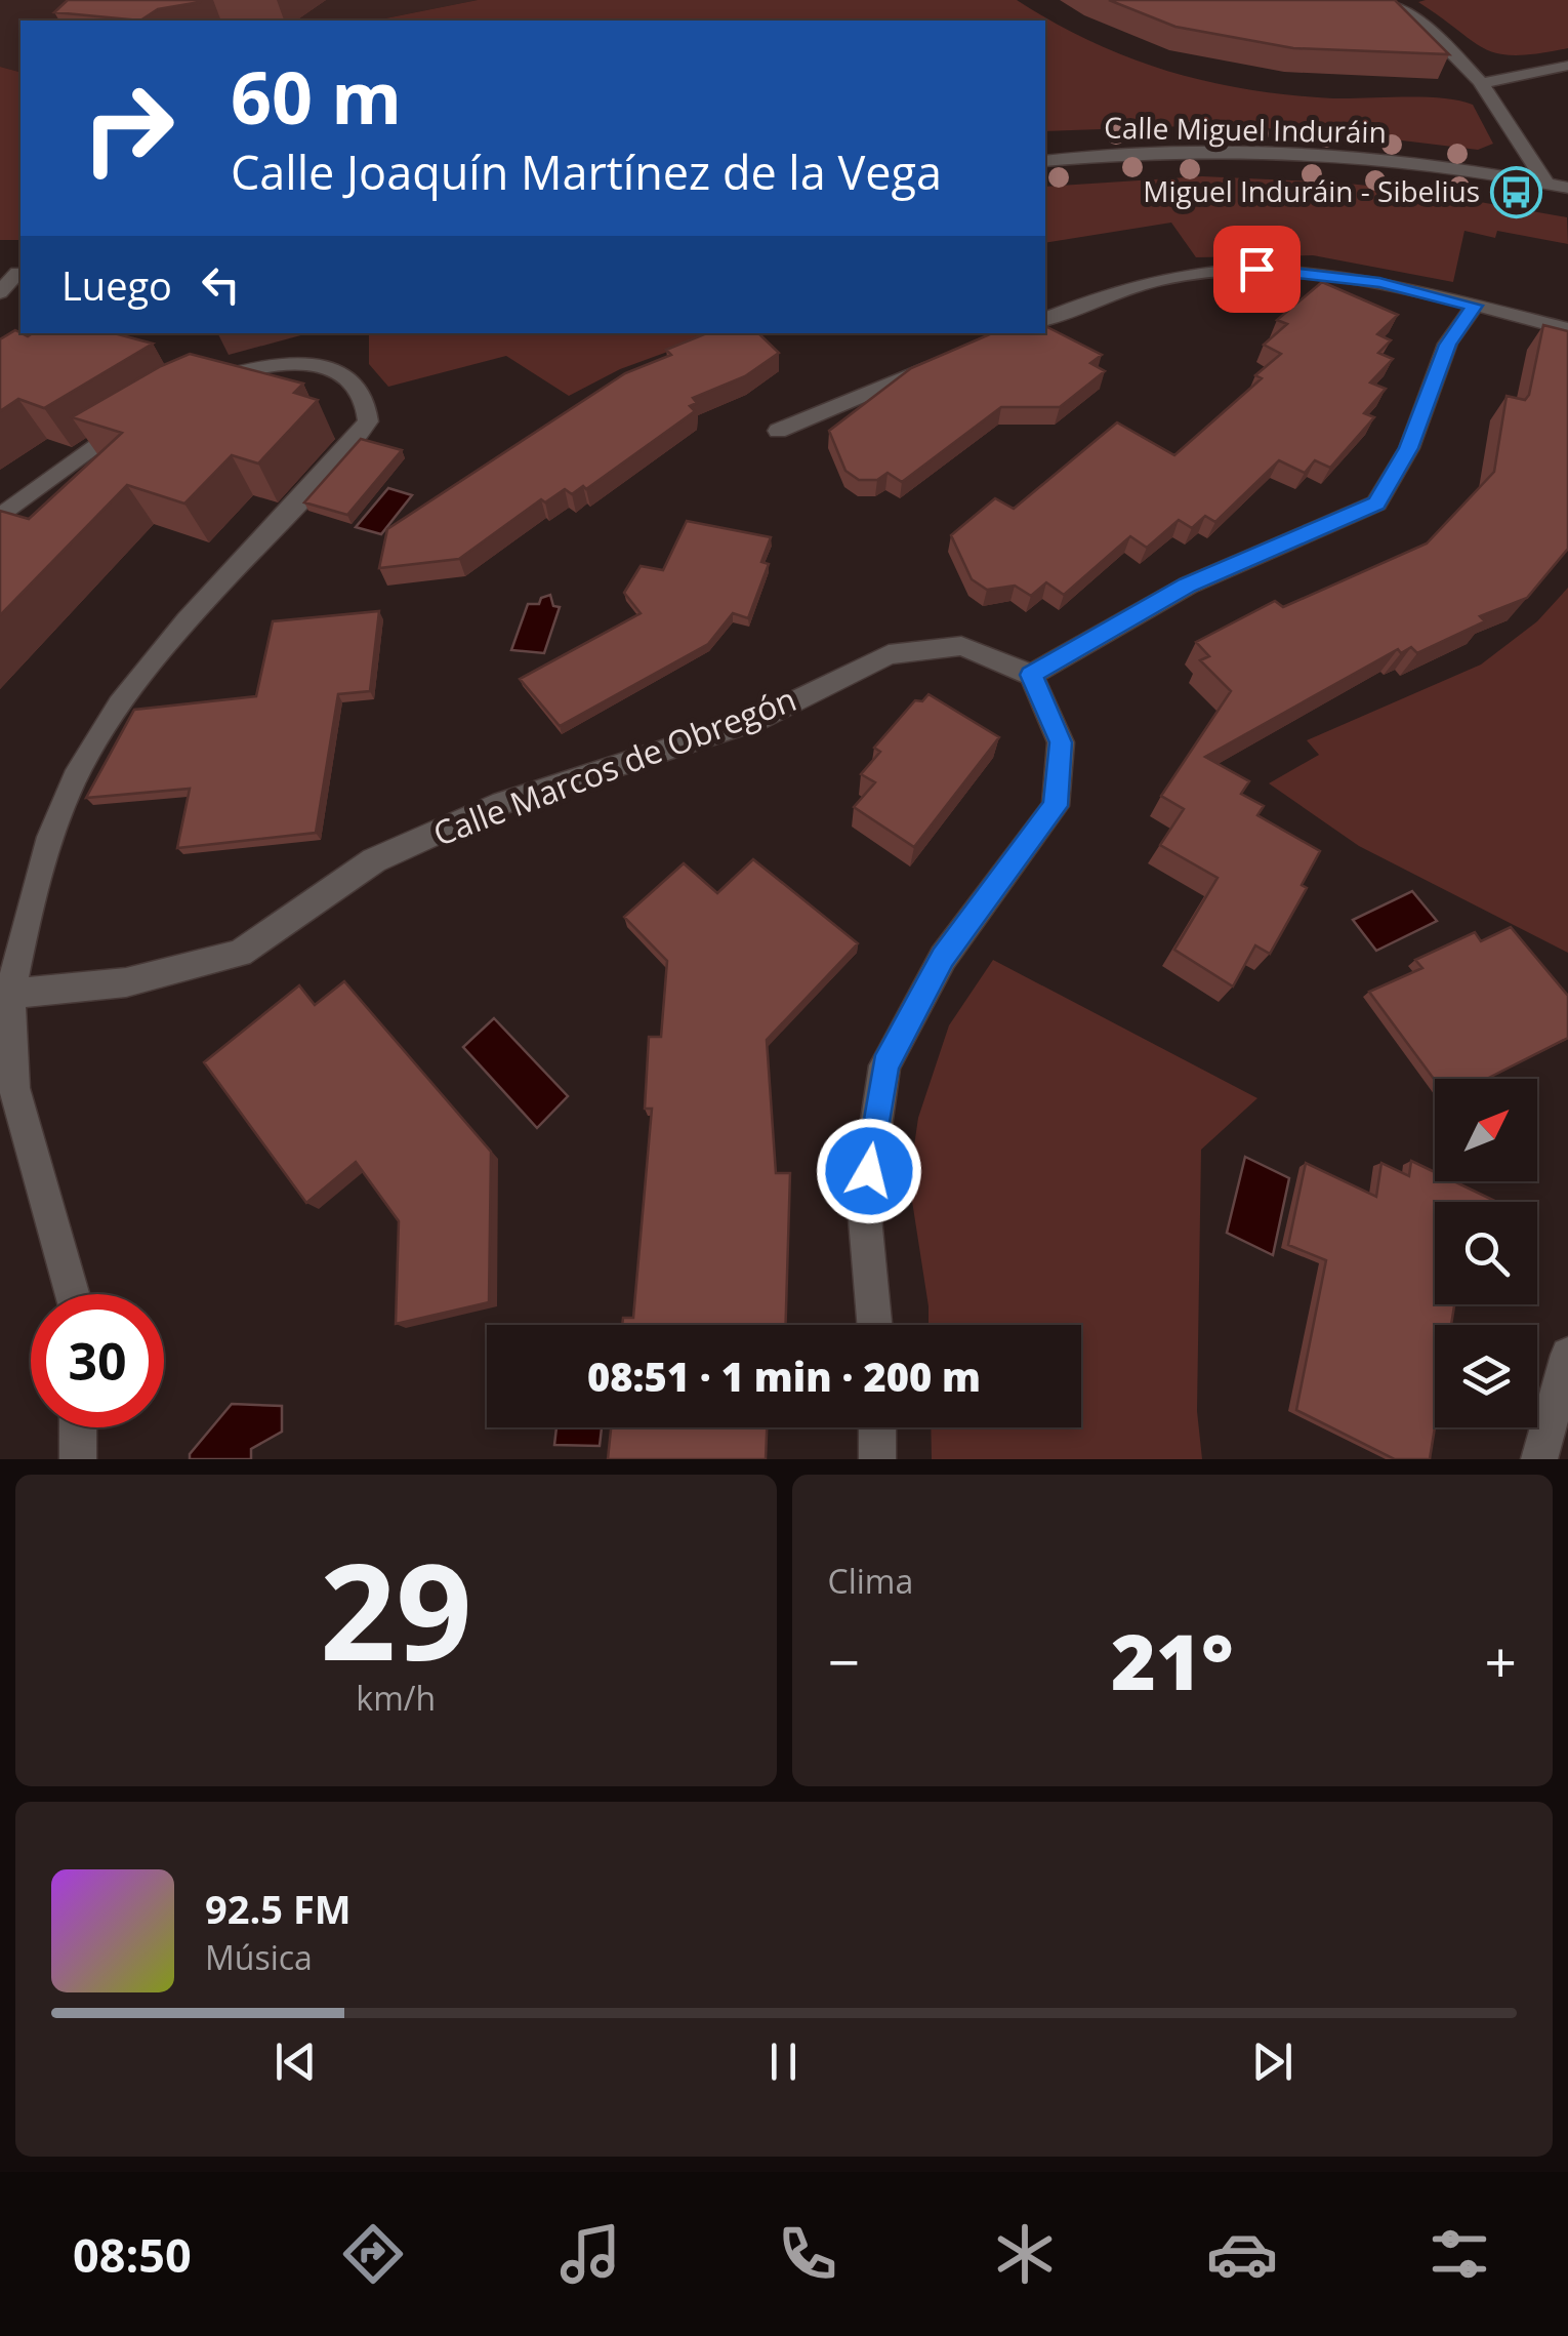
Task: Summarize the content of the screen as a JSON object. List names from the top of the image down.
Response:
{
  "streets": {
    "street": ["Calle Miguel Induráin", "Calle Marcos de Obregón"]
  },
  "places": {
    "bus stop": ["Miguel Induráin - Sibelius"]
  },
  "north": "top right",
  "page": {
    "turn": ["60 m", "Calle Joaquín Martínez de la Vega"],
    "then": "Luego",
    "limit": "30",
    "trip": "08:51 · 1 min · 200 m",
    "tile": [
      ["29", "km/h"],
      "Clima"
    ],
    "heat": ["−", "21°", "+"],
    "song": ["92.5 FM", "Música"],
    "tabs": "08:50"
  }
}
